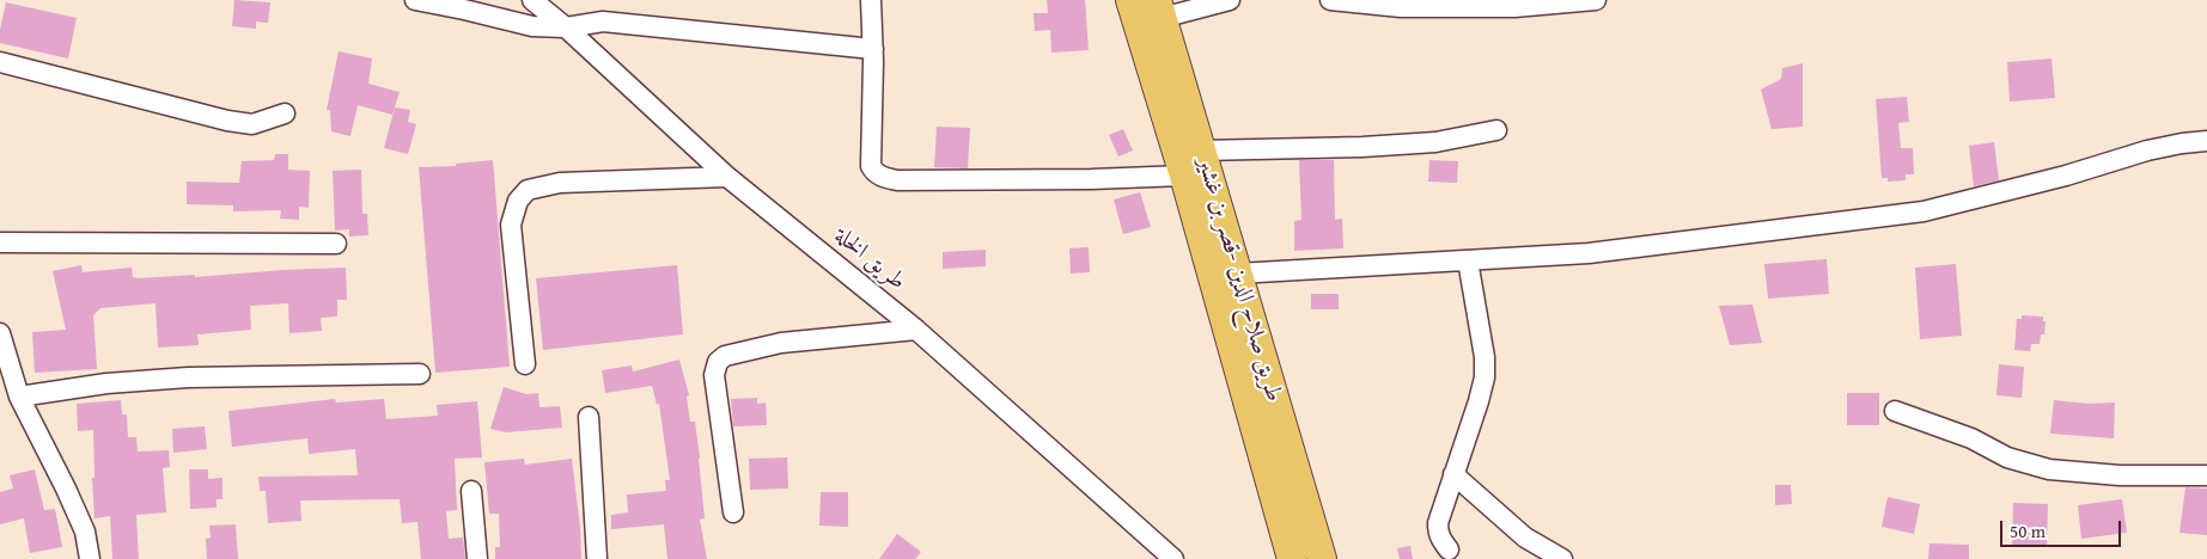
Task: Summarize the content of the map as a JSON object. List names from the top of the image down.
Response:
{
  "streets": {
    "highway": ["طريق صلاح الدين -قصر بن غشير"],
    "street": ["طريق الخلة"]
  },
  "scale_bar": "50 m"
}
